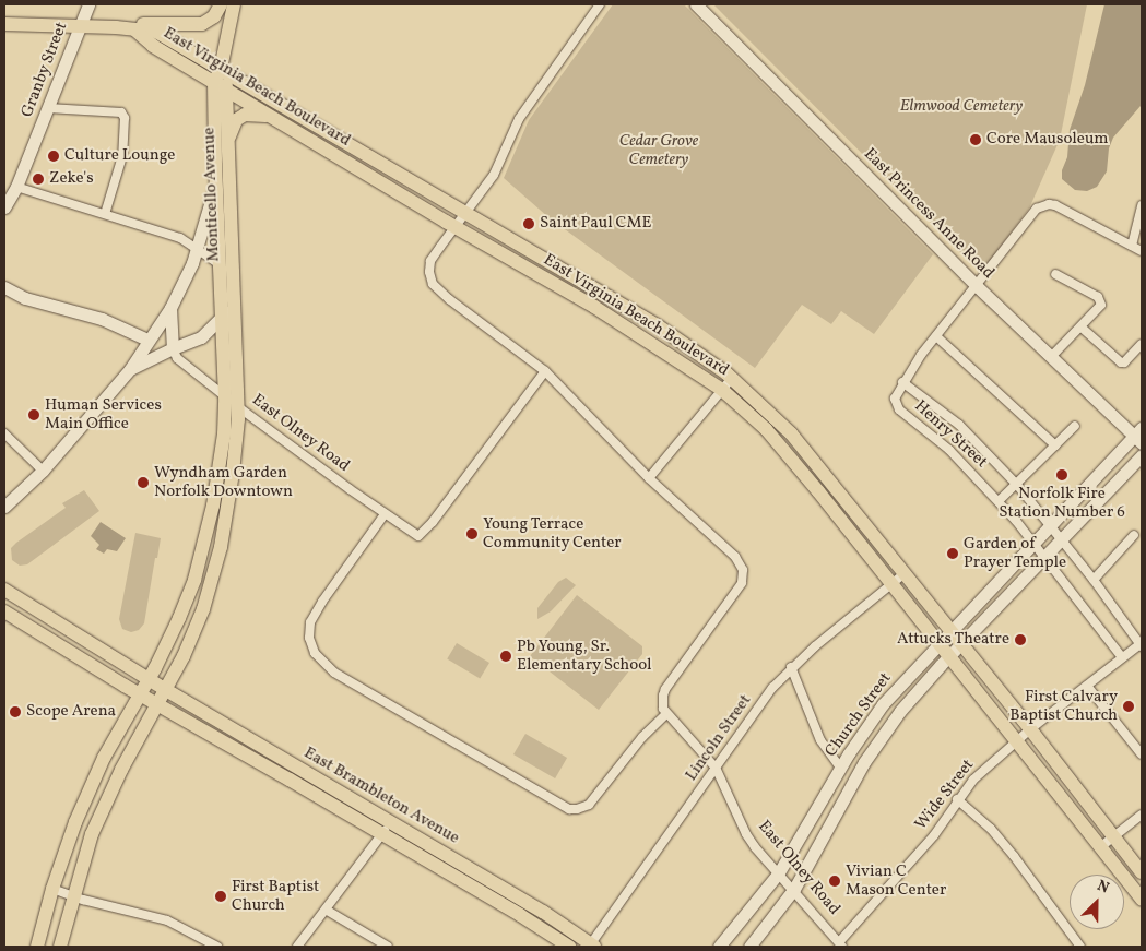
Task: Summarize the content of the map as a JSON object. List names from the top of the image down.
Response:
{
  "streets": {
    "main road": [
      "Granby Street",
      "East Virginia Beach Boulevard",
      "Monticello Avenue",
      "East Princess Anne Road",
      "Church Street",
      "East Brambleton Avenue"
    ],
    "street": [
      "East Olney Road",
      "Henry Street",
      "Lincoln Street",
      "Wide Street"
    ]
  },
  "crossings": [
    ["Granby Street", "East Virginia Beach Boulevard"],
    ["East Virginia Beach Boulevard", "Monticello Avenue"],
    ["East Virginia Beach Boulevard", "Church Street"],
    ["East Virginia Beach Boulevard", "Lincoln Street"],
    ["East Virginia Beach Boulevard", "Wide Street"],
    ["Monticello Avenue", "East Olney Road"],
    ["East Princess Anne Road", "Church Street"],
    ["East Olney Road", "Church Street"],
    ["East Olney Road", "Lincoln Street"],
    ["East Olney Road", "Wide Street"],
    ["Henry Street", "Church Street"],
    ["Henry Street", "Wide Street"],
    ["Lincoln Street", "East Brambleton Avenue"]
  ],
  "parks": ["Elmwood Cemetery", "Cedar Grove Cemetery"],
  "places": [
    "Core Mausoleum",
    "Culture Lounge",
    "Zeke's",
    "Saint Paul CME",
    "Human Services Main Office",
    "Norfolk Fire Station Number 6",
    "Wyndham Garden Norfolk Downtown",
    "Young Terrace Community Center",
    "Garden of Prayer Temple",
    "Attucks Theatre",
    "Pb Young, Sr. Elementary School",
    "First Calvary Baptist Church",
    "Scope Arena",
    "Vivian C Mason Center",
    "First Baptist Church"
  ],
  "north": "top right"
}
